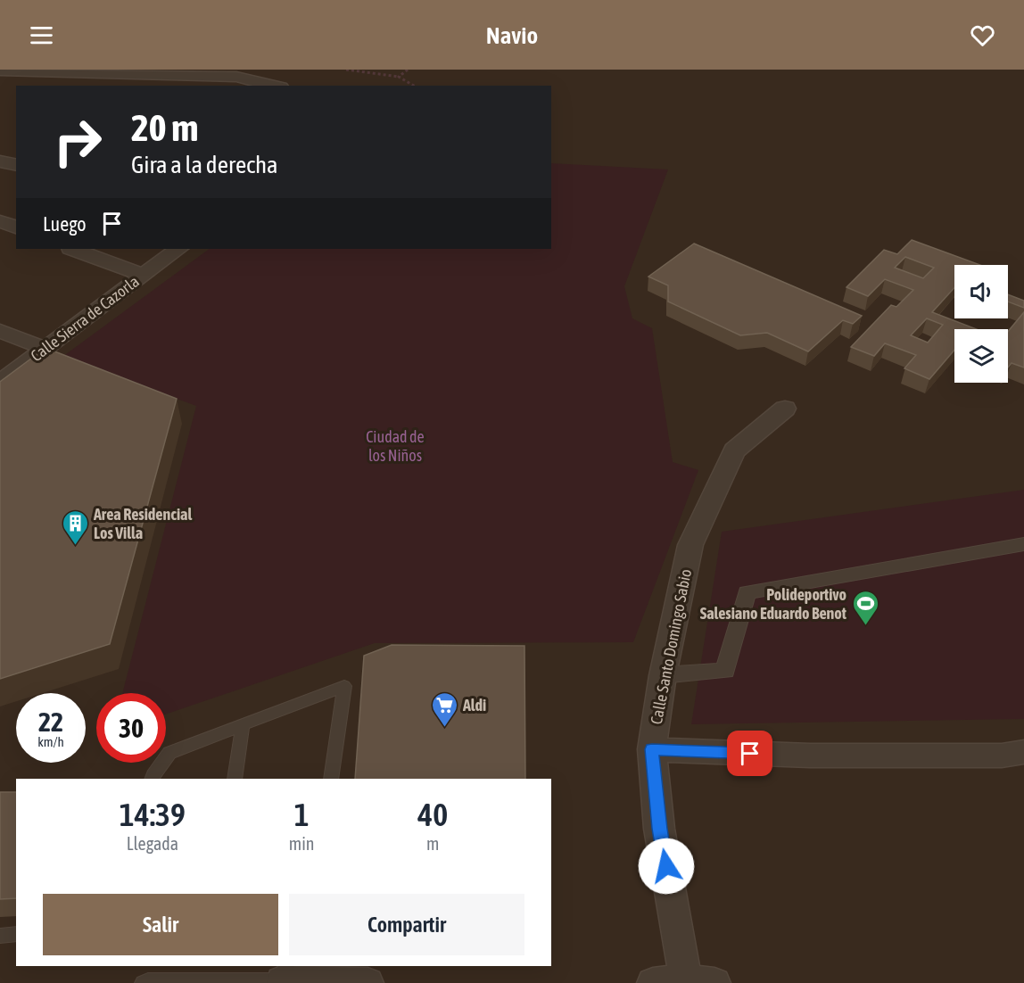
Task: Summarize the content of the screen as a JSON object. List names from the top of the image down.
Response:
{
  "streets": {
    "street": ["Calle Sierra de Cazorla", "Calle Santo Domingo Sabio"]
  },
  "parks": ["Ciudad de los Niños"],
  "places": {
    "building": ["Area Residencial Los Villa"],
    "sports": ["Polideportivo Salesiano Eduardo Benot"],
    "supermarket": ["Aldi"]
  },
  "page": {
    "header": "Navio",
    "turn": ["20 m", "Gira a la derecha"],
    "then": "Luego",
    "speed": "22 km/h",
    "limit": "30",
    "eta": [
      "14:39",
      "Llegada",
      "1",
      "min",
      "40",
      "m"
    ],
    "buttons": ["Salir", "Compartir"]
  }
}
